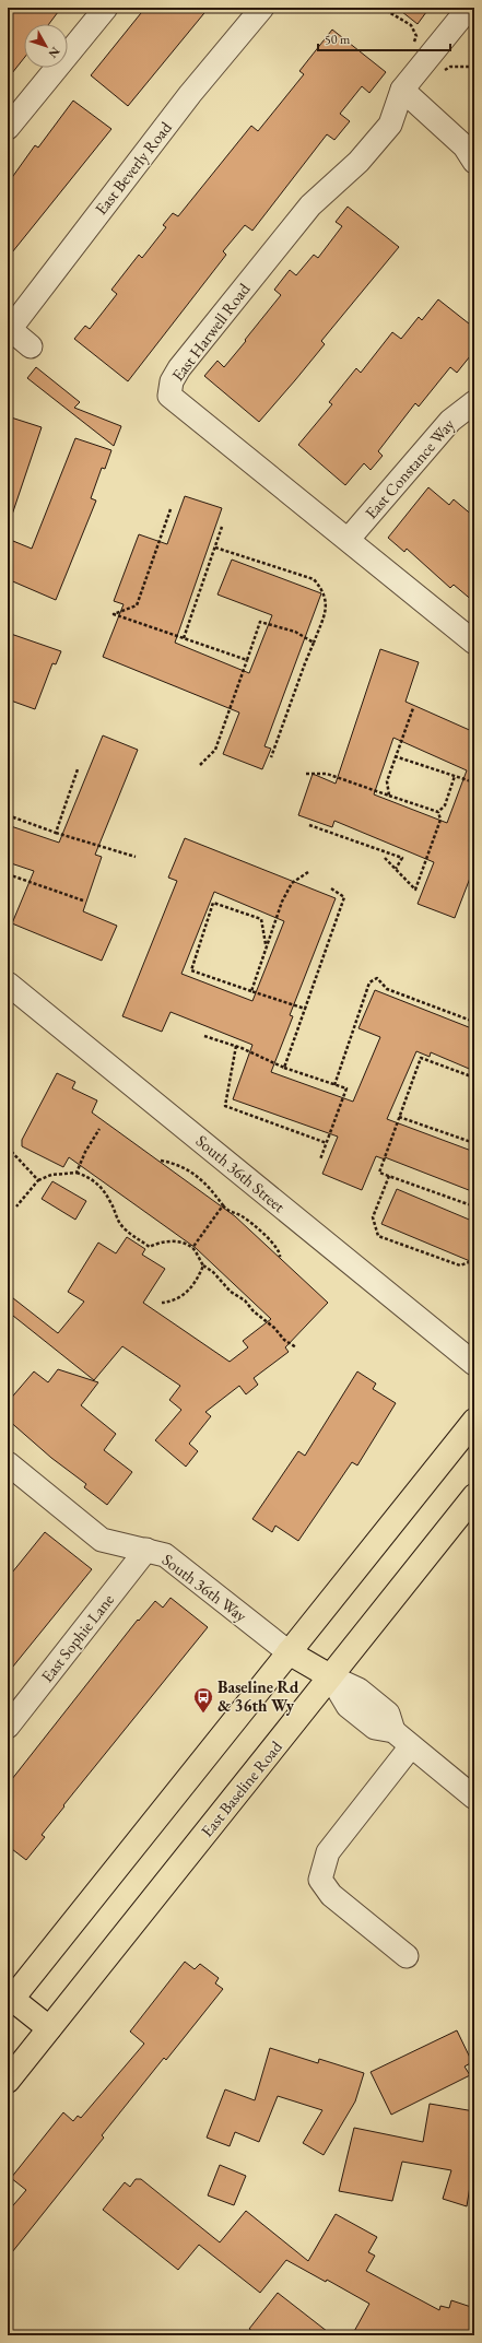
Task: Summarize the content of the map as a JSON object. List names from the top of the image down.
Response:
{
  "streets": {
    "main road": ["East Baseline Road"],
    "street": [
      "East Beverly Road",
      "East Harwell Road",
      "East Constance Way",
      "South 36th Street",
      "South 36th Way",
      "East Sophie Lane"
    ]
  },
  "crossings": [
    ["East Harwell Road", "East Constance Way"],
    ["South 36th Way", "East Sophie Lane"]
  ],
  "places": {
    "bus stop": ["Baseline Rd & 36th Wy"]
  },
  "scale_bar": "50 m",
  "north": "bottom right"
}
